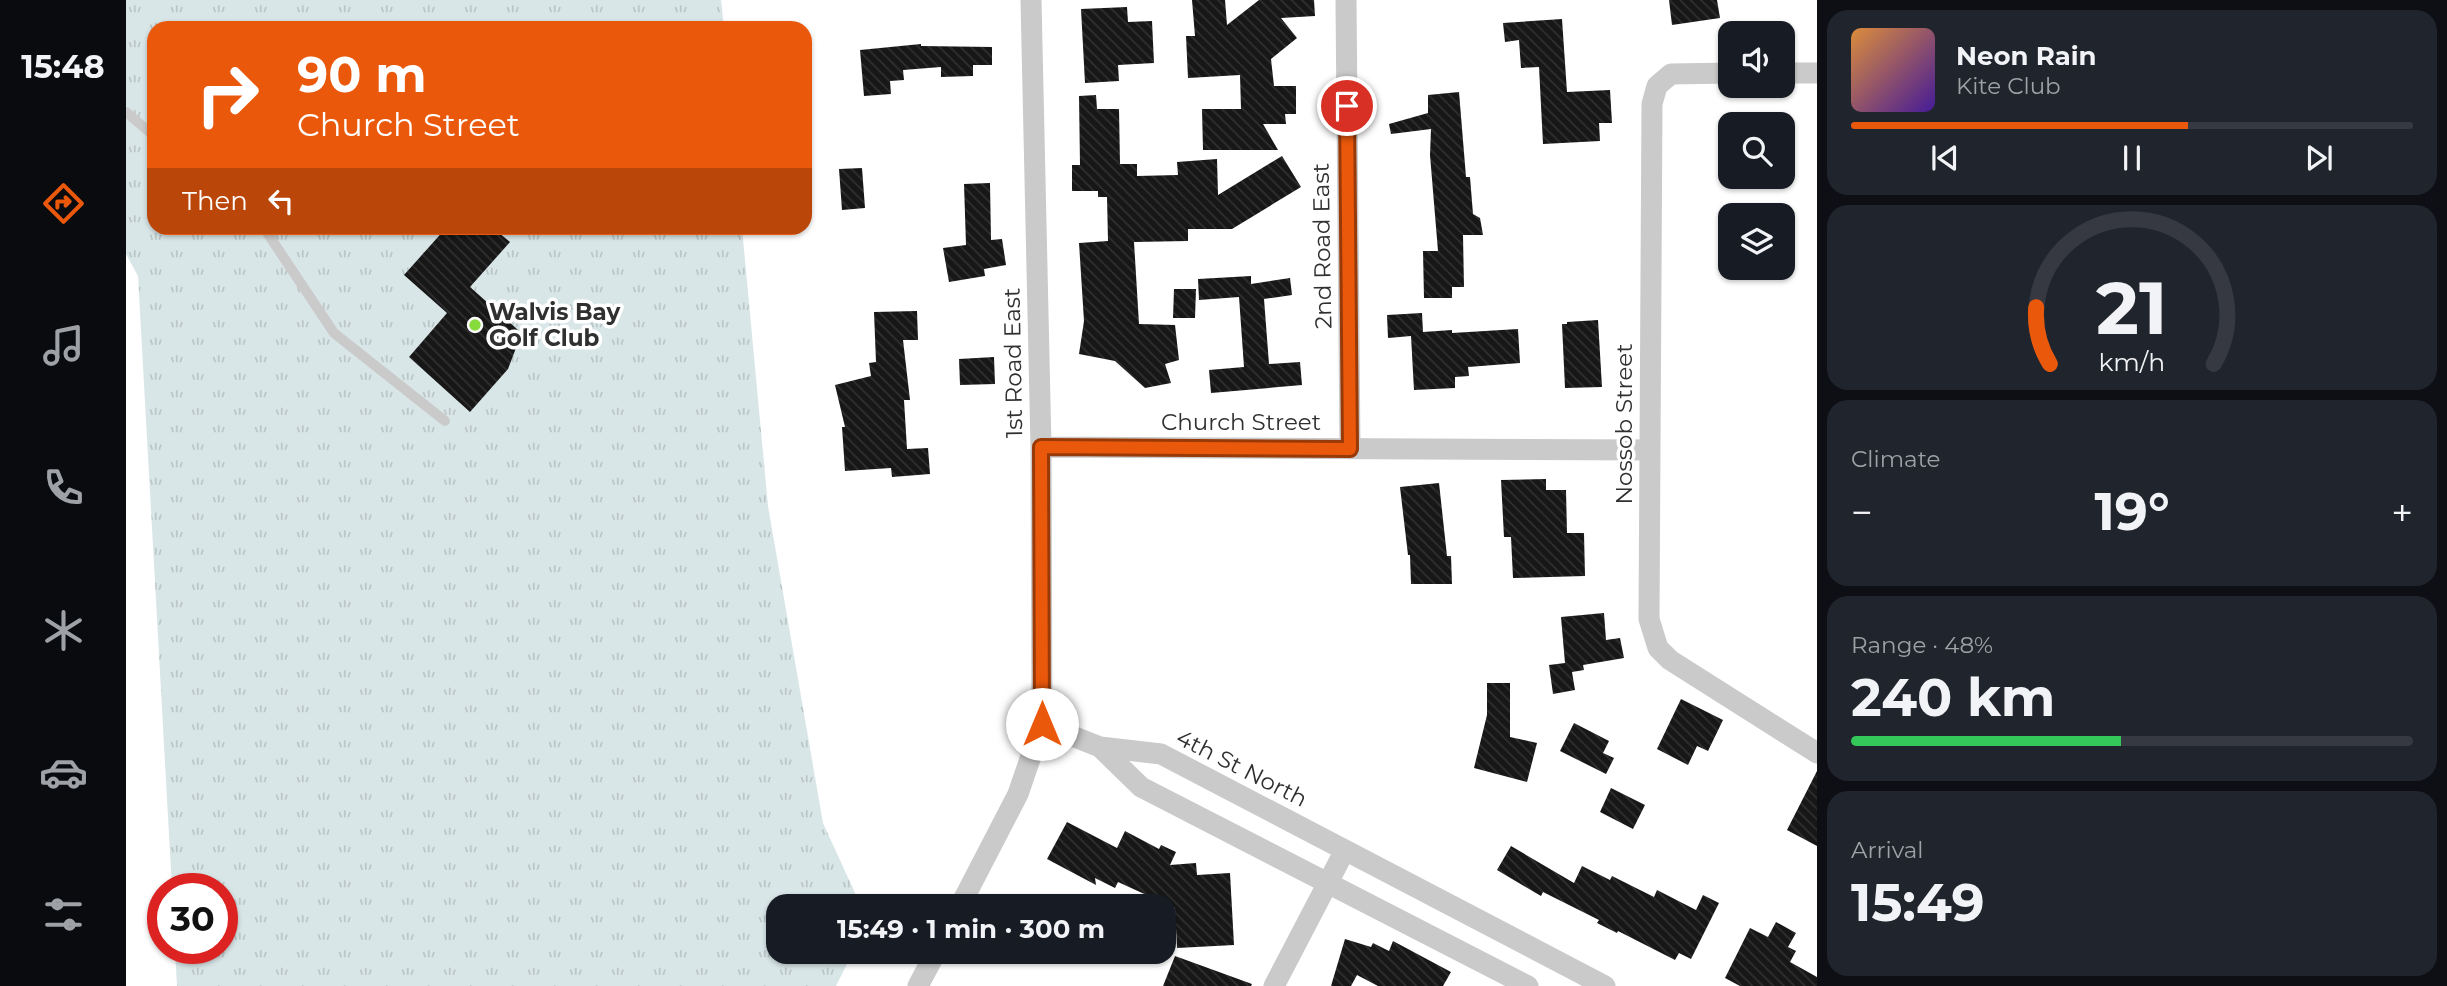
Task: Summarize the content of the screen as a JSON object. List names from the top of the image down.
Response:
{
  "streets": {
    "street": [
      "2nd Road East",
      "1st Road East",
      "Church Street",
      "Nossob Street",
      "4th St North"
    ]
  },
  "crossings": [
    ["2nd Road East", "Church Street"],
    ["1st Road East", "Church Street"],
    ["Church Street", "Nossob Street"]
  ],
  "places": ["Walvis Bay Golf Club"],
  "page": {
    "tabs": "15:48",
    "turn": ["90 m", "Church Street"],
    "song": ["Neon Rain", "Kite Club"],
    "then": "Then",
    "tile": [
      "Climate",
      ["Range · 48%", "240 km"],
      ["Arrival", "15:49"]
    ],
    "heat": ["−", "19°", "+"],
    "limit": "30",
    "trip": "15:49 · 1 min · 300 m",
    "gauge": ["21", "km/h"]
  }
}
